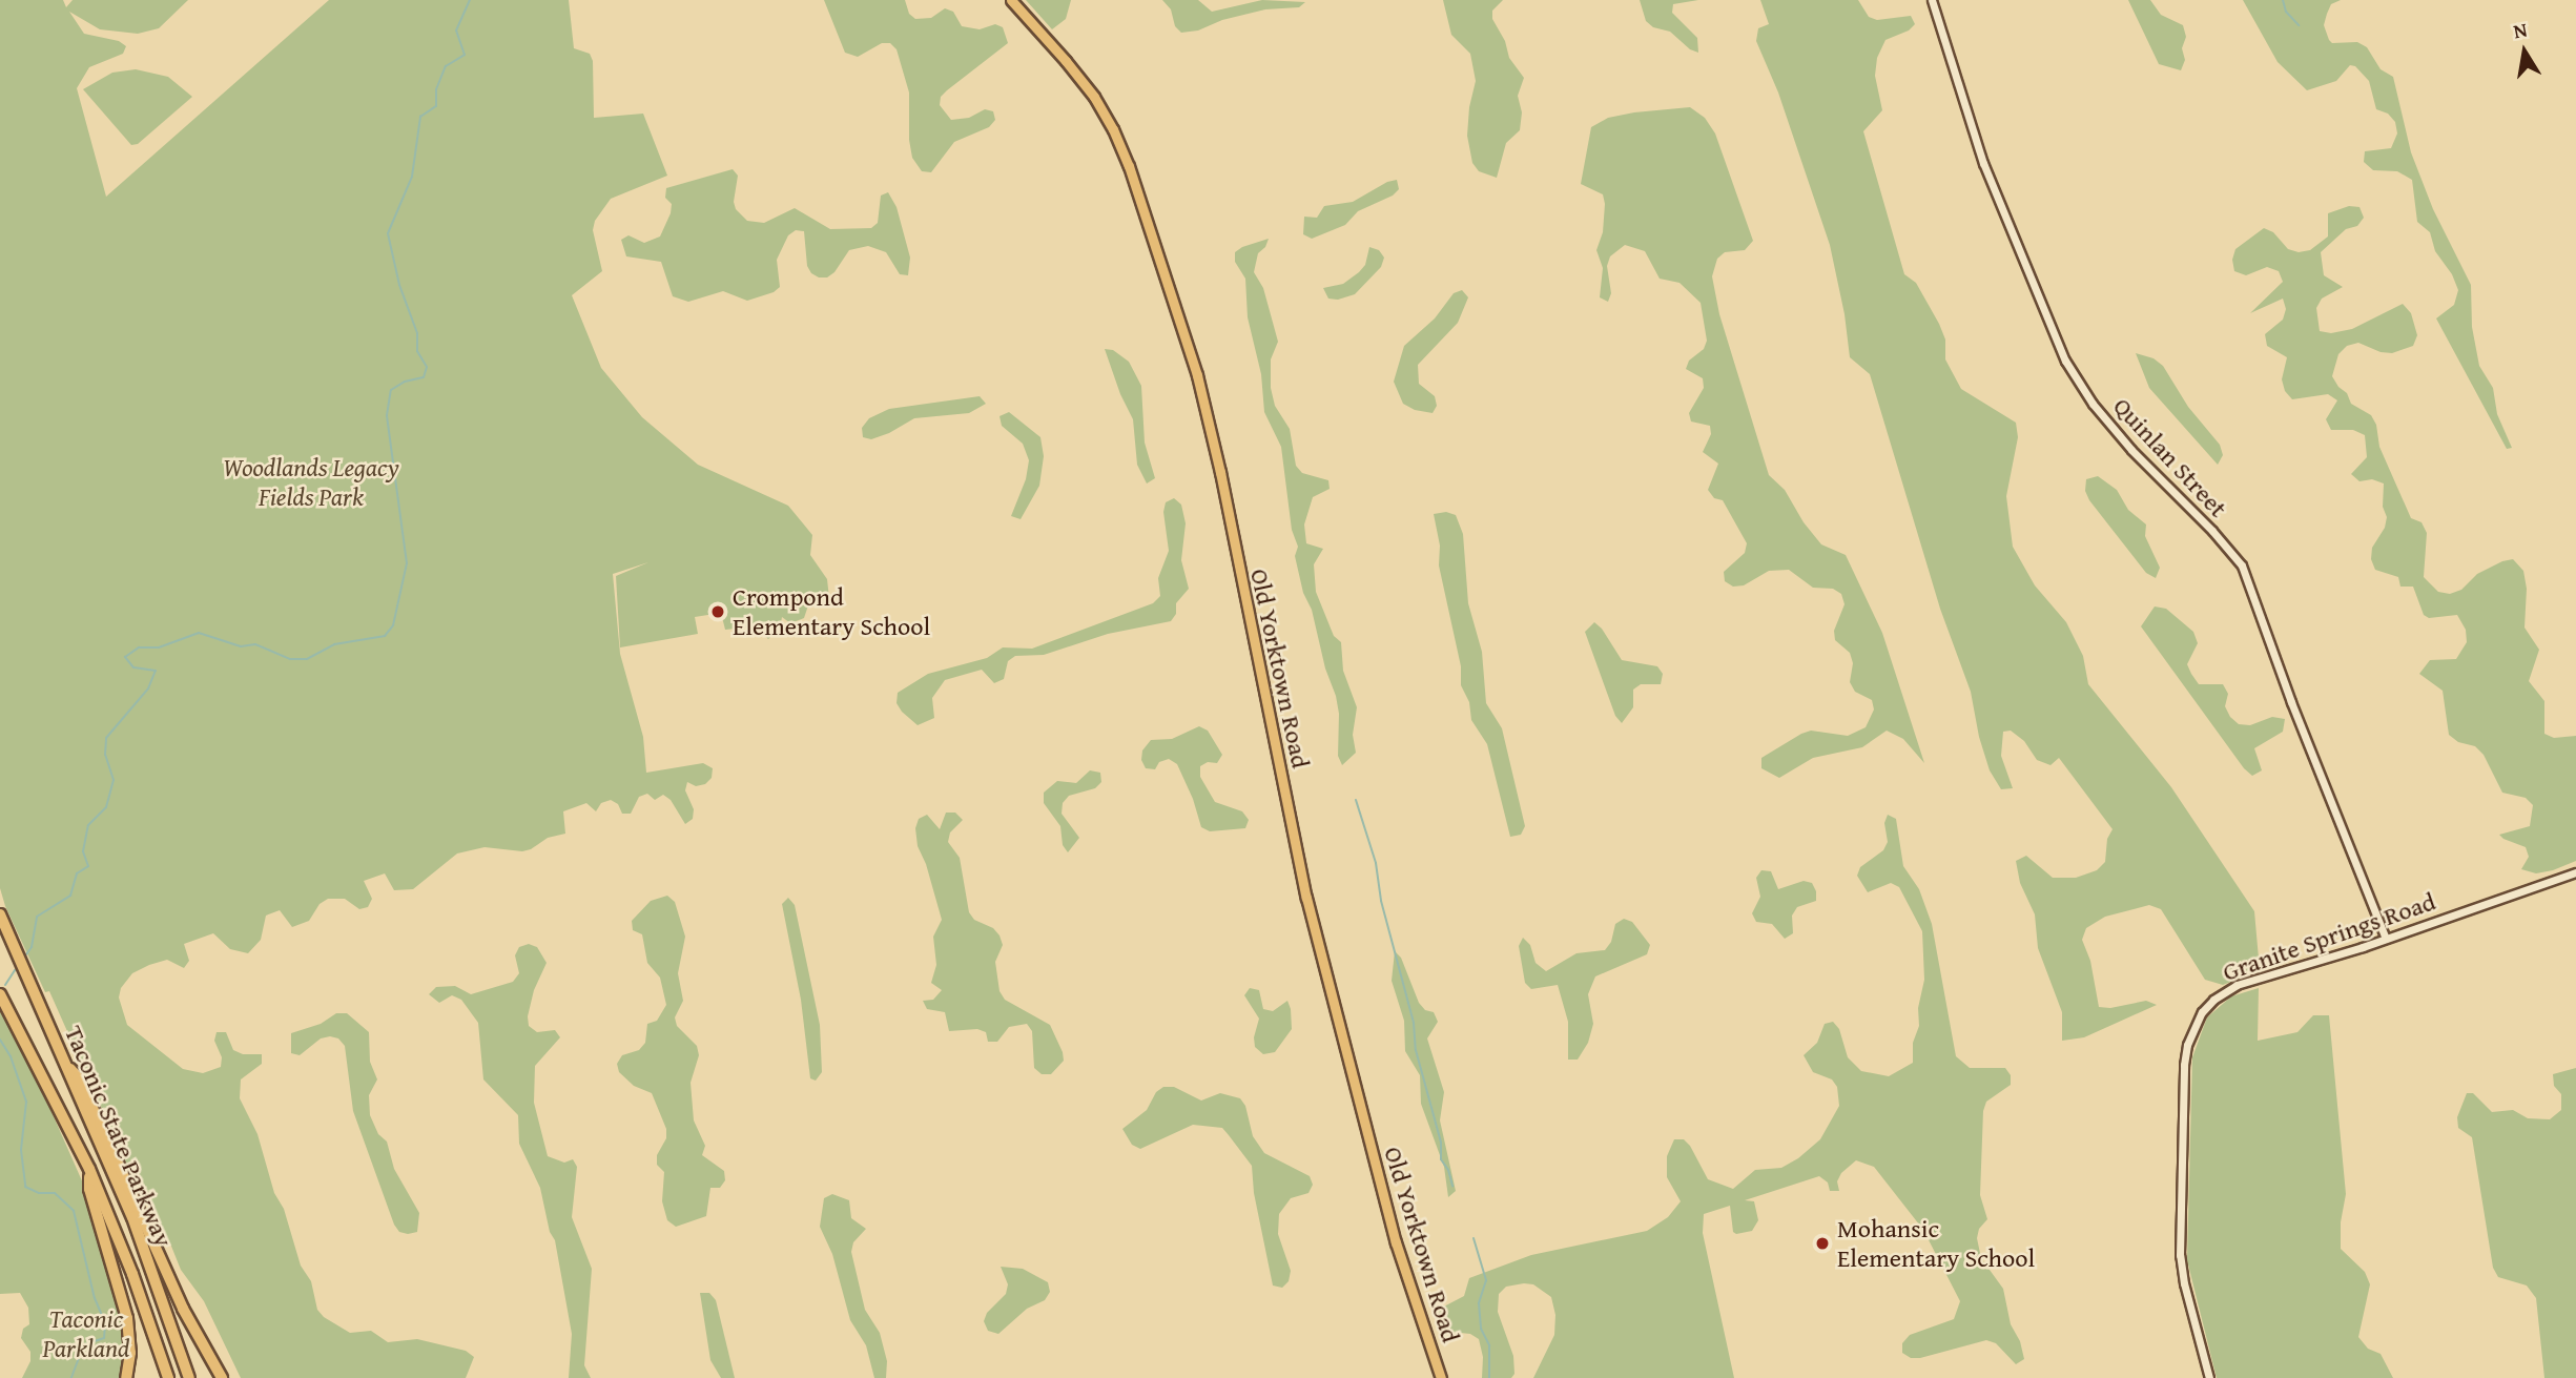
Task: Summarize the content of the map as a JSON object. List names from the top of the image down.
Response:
{
  "streets": {
    "highway": ["Taconic State Parkway"],
    "main road": ["Old Yorktown Road"],
    "street": ["Quinlan Street", "Granite Springs Road"]
  },
  "crossings": [
    ["Quinlan Street", "Granite Springs Road"]
  ],
  "parks": ["Woodlands Legacy Fields Park", "Taconic Parkland"],
  "places": ["Crompond Elementary School", "Mohansic Elementary School"],
  "north": "top"
}
